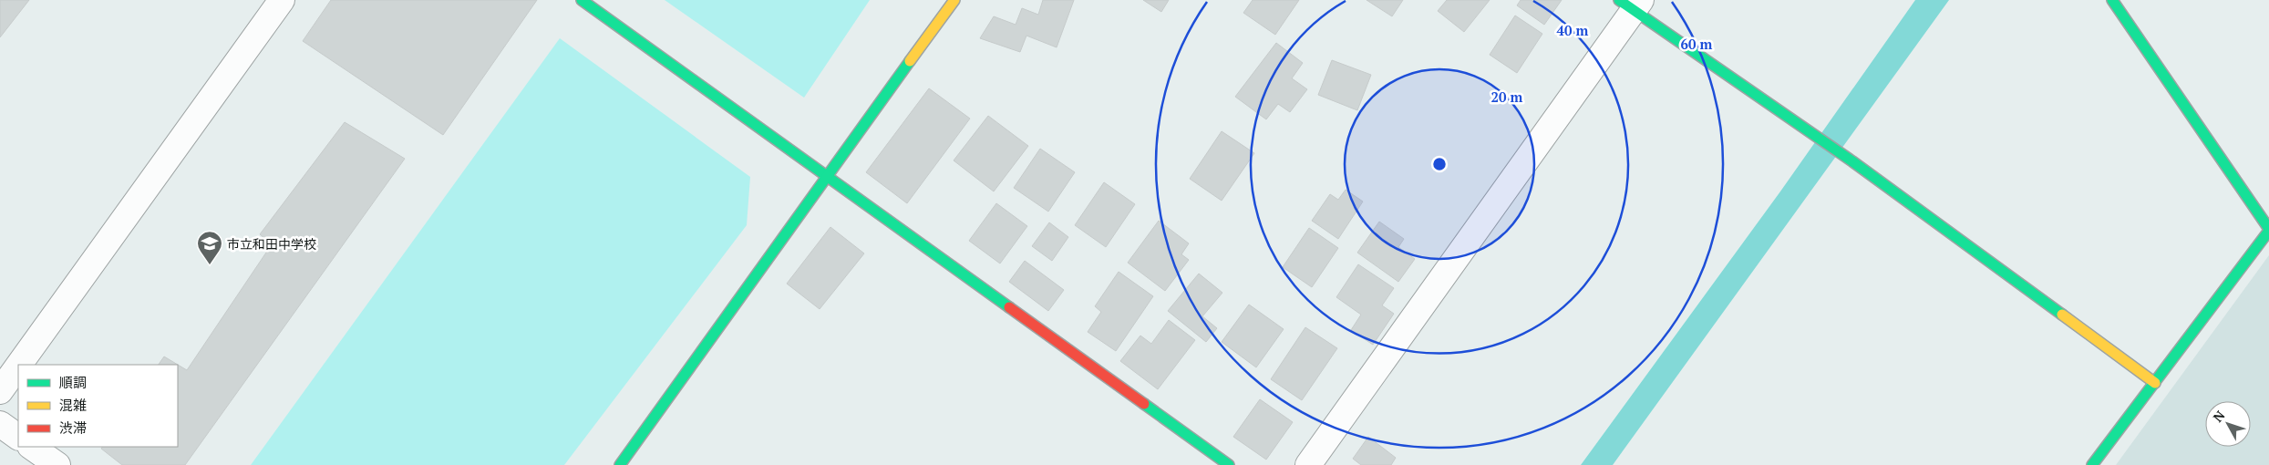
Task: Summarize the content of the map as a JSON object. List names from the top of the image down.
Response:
{
  "places": {
    "school or university": ["市立和田中学校"]
  },
  "legend": ["順調", "混雑", "渋滞"],
  "north": "top left",
  "rings": ["40 m", "60 m", "20 m"]
}
